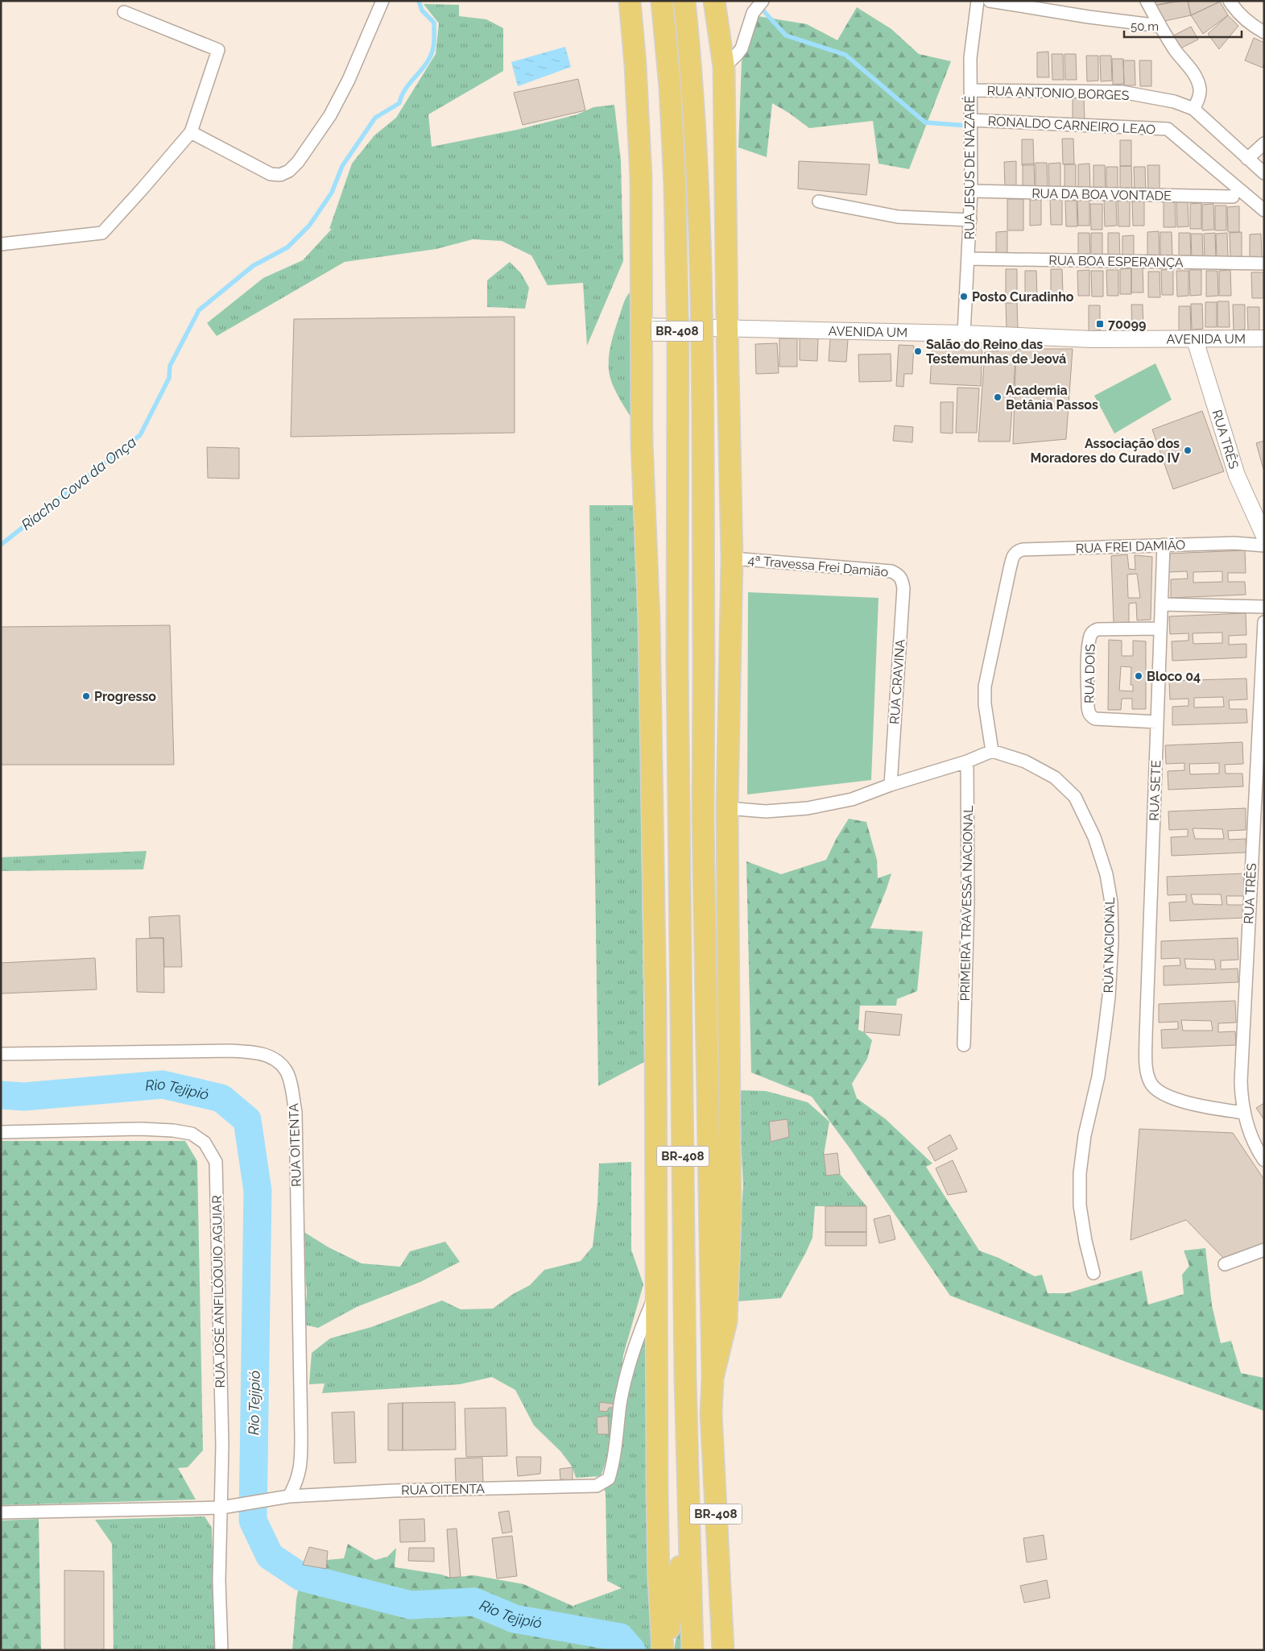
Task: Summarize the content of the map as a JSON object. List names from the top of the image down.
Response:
{
  "streets": {
    "highway": ["BR-408"],
    "street": [
      "RUA ANTONIO BORGES",
      "RONALDO CARNEIRO LEAO",
      "RUA JESUS DE NAZARÉ",
      "RUA DA BOA VONTADE",
      "RUA BOA ESPERANÇA",
      "AVENIDA UM",
      "RUA TRÊS",
      "RUA FREI DAMIÃO",
      "4ª Travessa Frei Damião",
      "RUA DOIS",
      "RUA CRAVINA",
      "RUA SETE",
      "PRIMEIRA TRAVESSA NACIONAL",
      "RUA NACIONAL",
      "RUA OITENTA",
      "RUA JOSÉ ANFILÓQUIO AGUIAR"
    ]
  },
  "crossings": [
    ["RUA ANTONIO BORGES", "RUA JESUS DE NAZARÉ"],
    ["RONALDO CARNEIRO LEAO", "RUA JESUS DE NAZARÉ"],
    ["RUA JESUS DE NAZARÉ", "RUA DA BOA VONTADE"],
    ["RUA JESUS DE NAZARÉ", "RUA BOA ESPERANÇA"],
    ["RUA JESUS DE NAZARÉ", "AVENIDA UM"],
    ["AVENIDA UM", "RUA TRÊS"],
    ["RUA TRÊS", "RUA SETE"],
    ["RUA FREI DAMIÃO", "RUA SETE"],
    ["RUA FREI DAMIÃO", "RUA NACIONAL"],
    ["4ª Travessa Frei Damião", "RUA CRAVINA"],
    ["RUA DOIS", "RUA SETE"],
    ["RUA OITENTA", "RUA JOSÉ ANFILÓQUIO AGUIAR"]
  ],
  "water": ["Riacho Cova da Onça", "Rio Tejipió"],
  "places": {
    "other": [
      "Posto Curadinho",
      "Salão do Reino das Testemunhas de Jeová",
      "Academia Betânia Passos",
      "Associação dos Moradores do Curado IV",
      "Bloco 04",
      "Progresso"
    ],
    "transit": ["70099"]
  },
  "scale_bar": "50 m"
}
